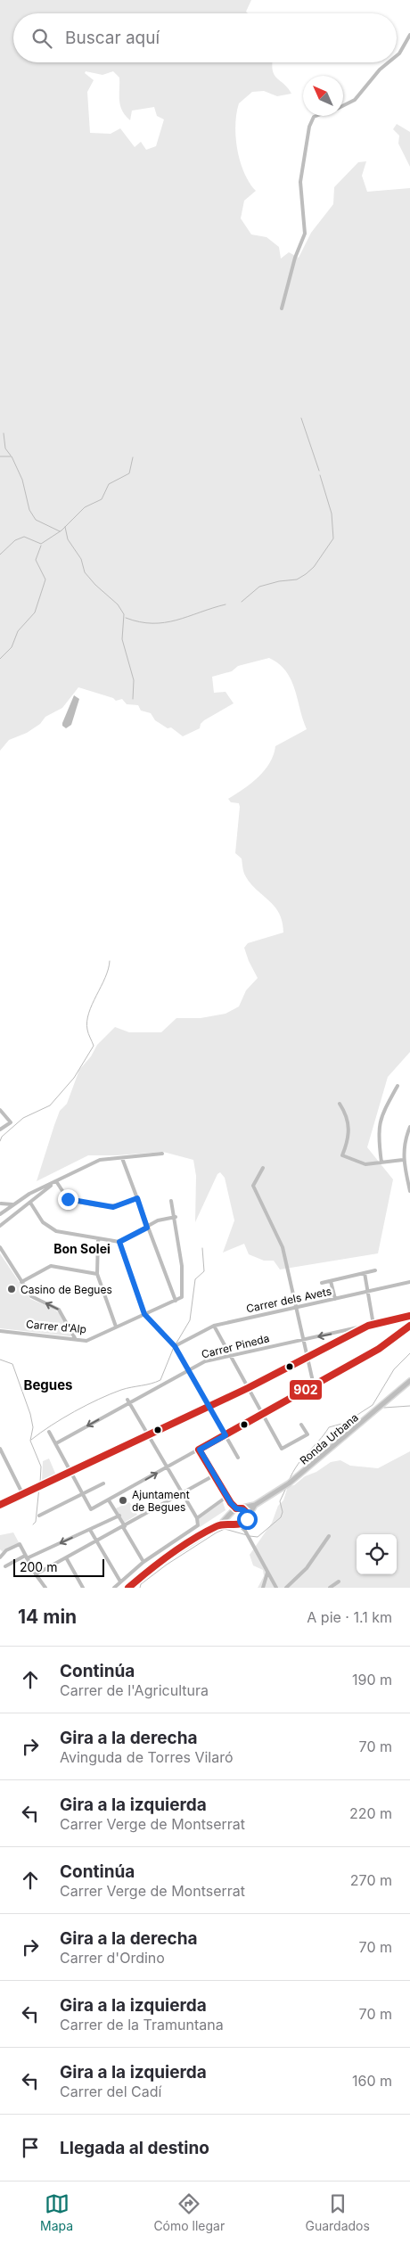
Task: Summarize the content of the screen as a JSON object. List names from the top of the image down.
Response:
{
  "streets": {
    "main road": ["Ronda Urbana"],
    "street": ["Carrer dels Avets", "Carrer d'Alp", "Carrer Pineda"]
  },
  "districts": ["Bon Solei", "Begues"],
  "places": ["Casino de Begues", "Ajuntament de Begues"],
  "lines": ["transit line 902"],
  "scale_bar": "200 m",
  "north": "top left",
  "page": {
    "search": "Buscar aquí",
    "scale": "200 m",
    "heading": ["14 min", "A pie · 1.1 km"],
    "list": [
      ["Continúa", "Carrer de l'Agricultura", "190 m"],
      ["Gira a la derecha", "Avinguda de Torres Vilaró", "70 m"],
      ["Gira a la izquierda", "Carrer Verge de Montserrat", "220 m"],
      ["Continúa", "Carrer Verge de Montserrat", "270 m"],
      ["Gira a la derecha", "Carrer d'Ordino", "70 m"],
      ["Gira a la izquierda", "Carrer de la Tramuntana", "70 m"],
      ["Gira a la izquierda", "Carrer del Cadí", "160 m"],
      "Llegada al destino"
    ],
    "nav": ["Mapa", "Cómo llegar", "Guardados"]
  }
}
